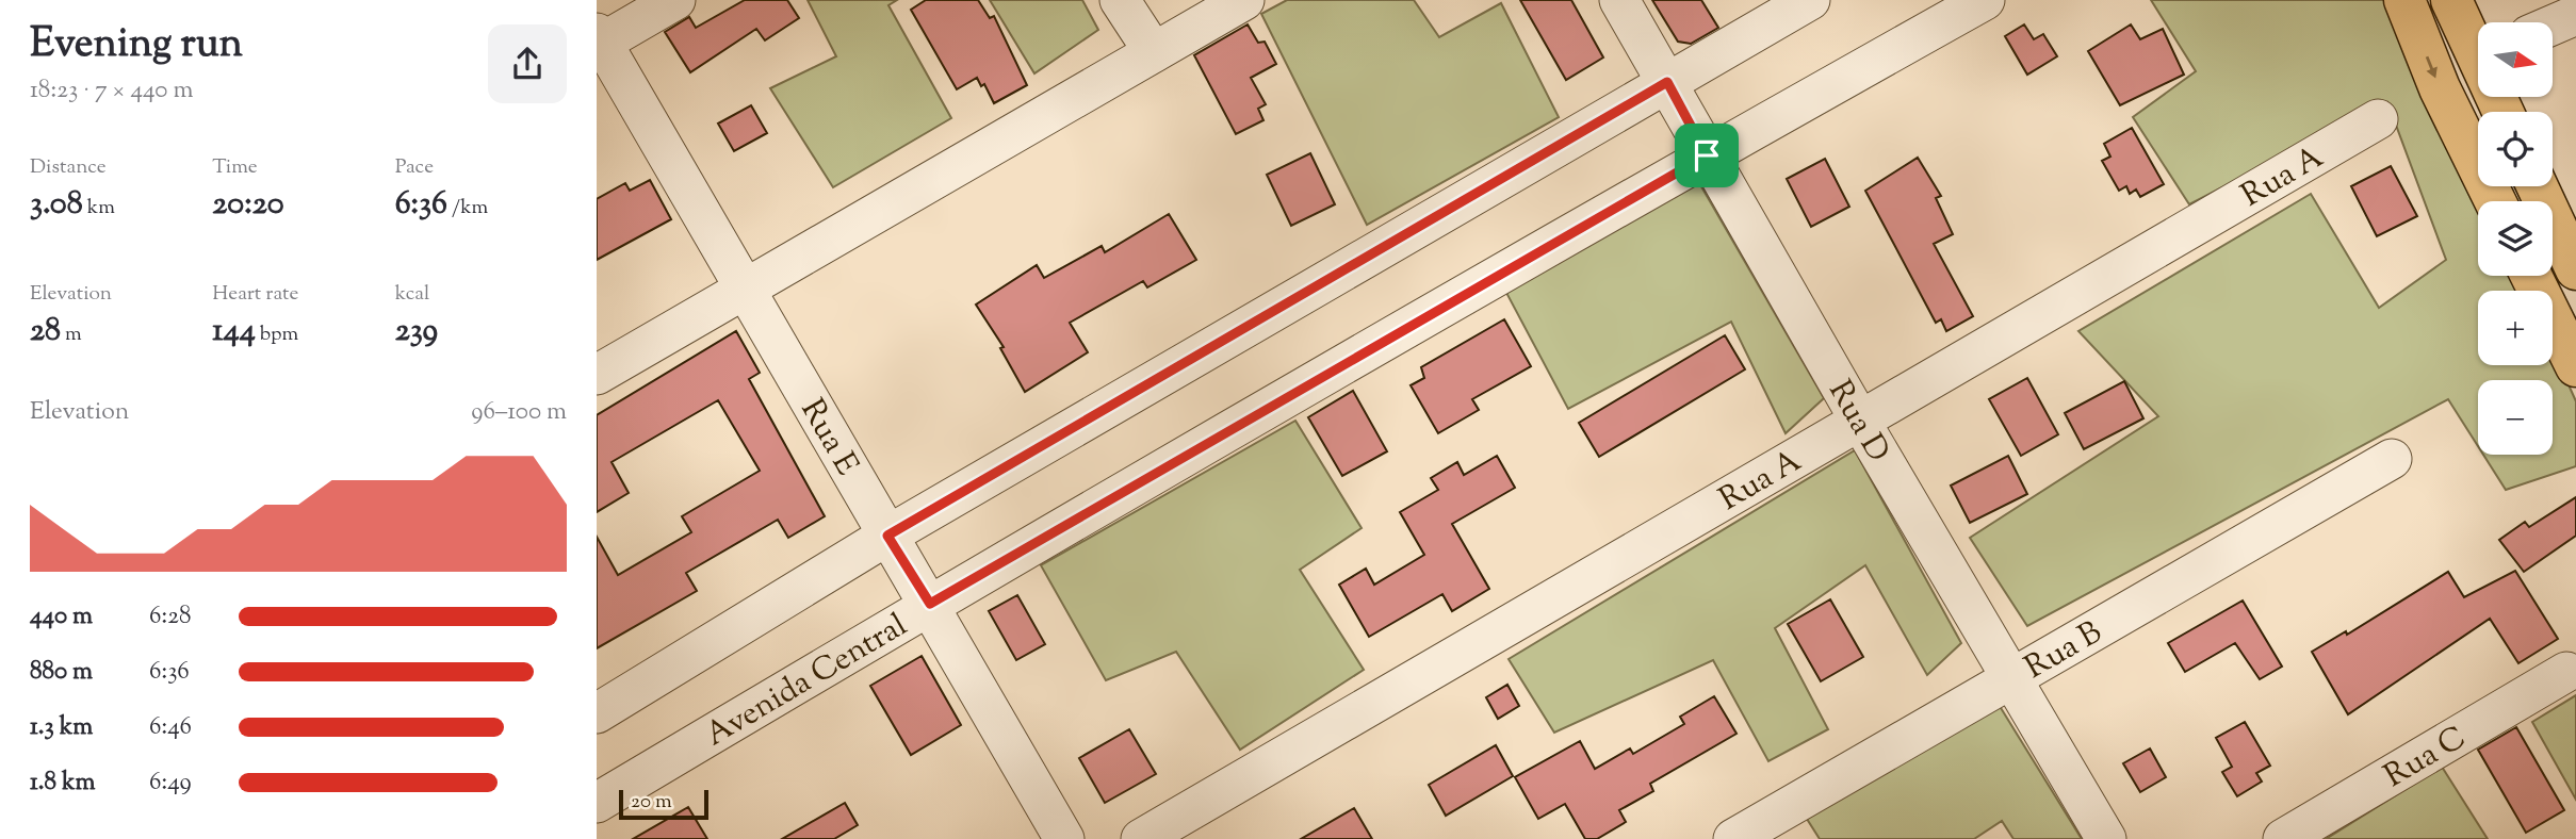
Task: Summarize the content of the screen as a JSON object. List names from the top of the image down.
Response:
{
  "streets": {
    "street": [
      "Rua A",
      "Rua D",
      "Rua E",
      "Rua B",
      "Avenida Central",
      "Rua C"
    ]
  },
  "crossings": [
    ["Rua A", "Rua D"],
    ["Rua D", "Rua B"],
    ["Rua D", "Avenida Central"],
    ["Rua E", "Avenida Central"]
  ],
  "scale_bar": "20 m",
  "north": "right",
  "page": {
    "heading": ["Evening run", "18:23 · 7 × 440 m"],
    "map_buttons": ["+", "−"],
    "stats": [
      ["Distance", "3.08 km"],
      ["Time", "20:20"],
      ["Pace", "6:36 /km"],
      ["Elevation", "28 m"],
      ["Heart rate", "144 bpm"],
      ["kcal", "239"]
    ],
    "chart": ["Elevation", "96–100 m"],
    "list": [
      {
        "name": "440 m",
        "note": "6:28"
      },
      {
        "name": "880 m",
        "note": "6:36"
      },
      {
        "name": "1.3 km",
        "note": "6:46"
      },
      {
        "name": "1.8 km",
        "note": "6:49"
      }
    ],
    "scale": "20 m"
  }
}
